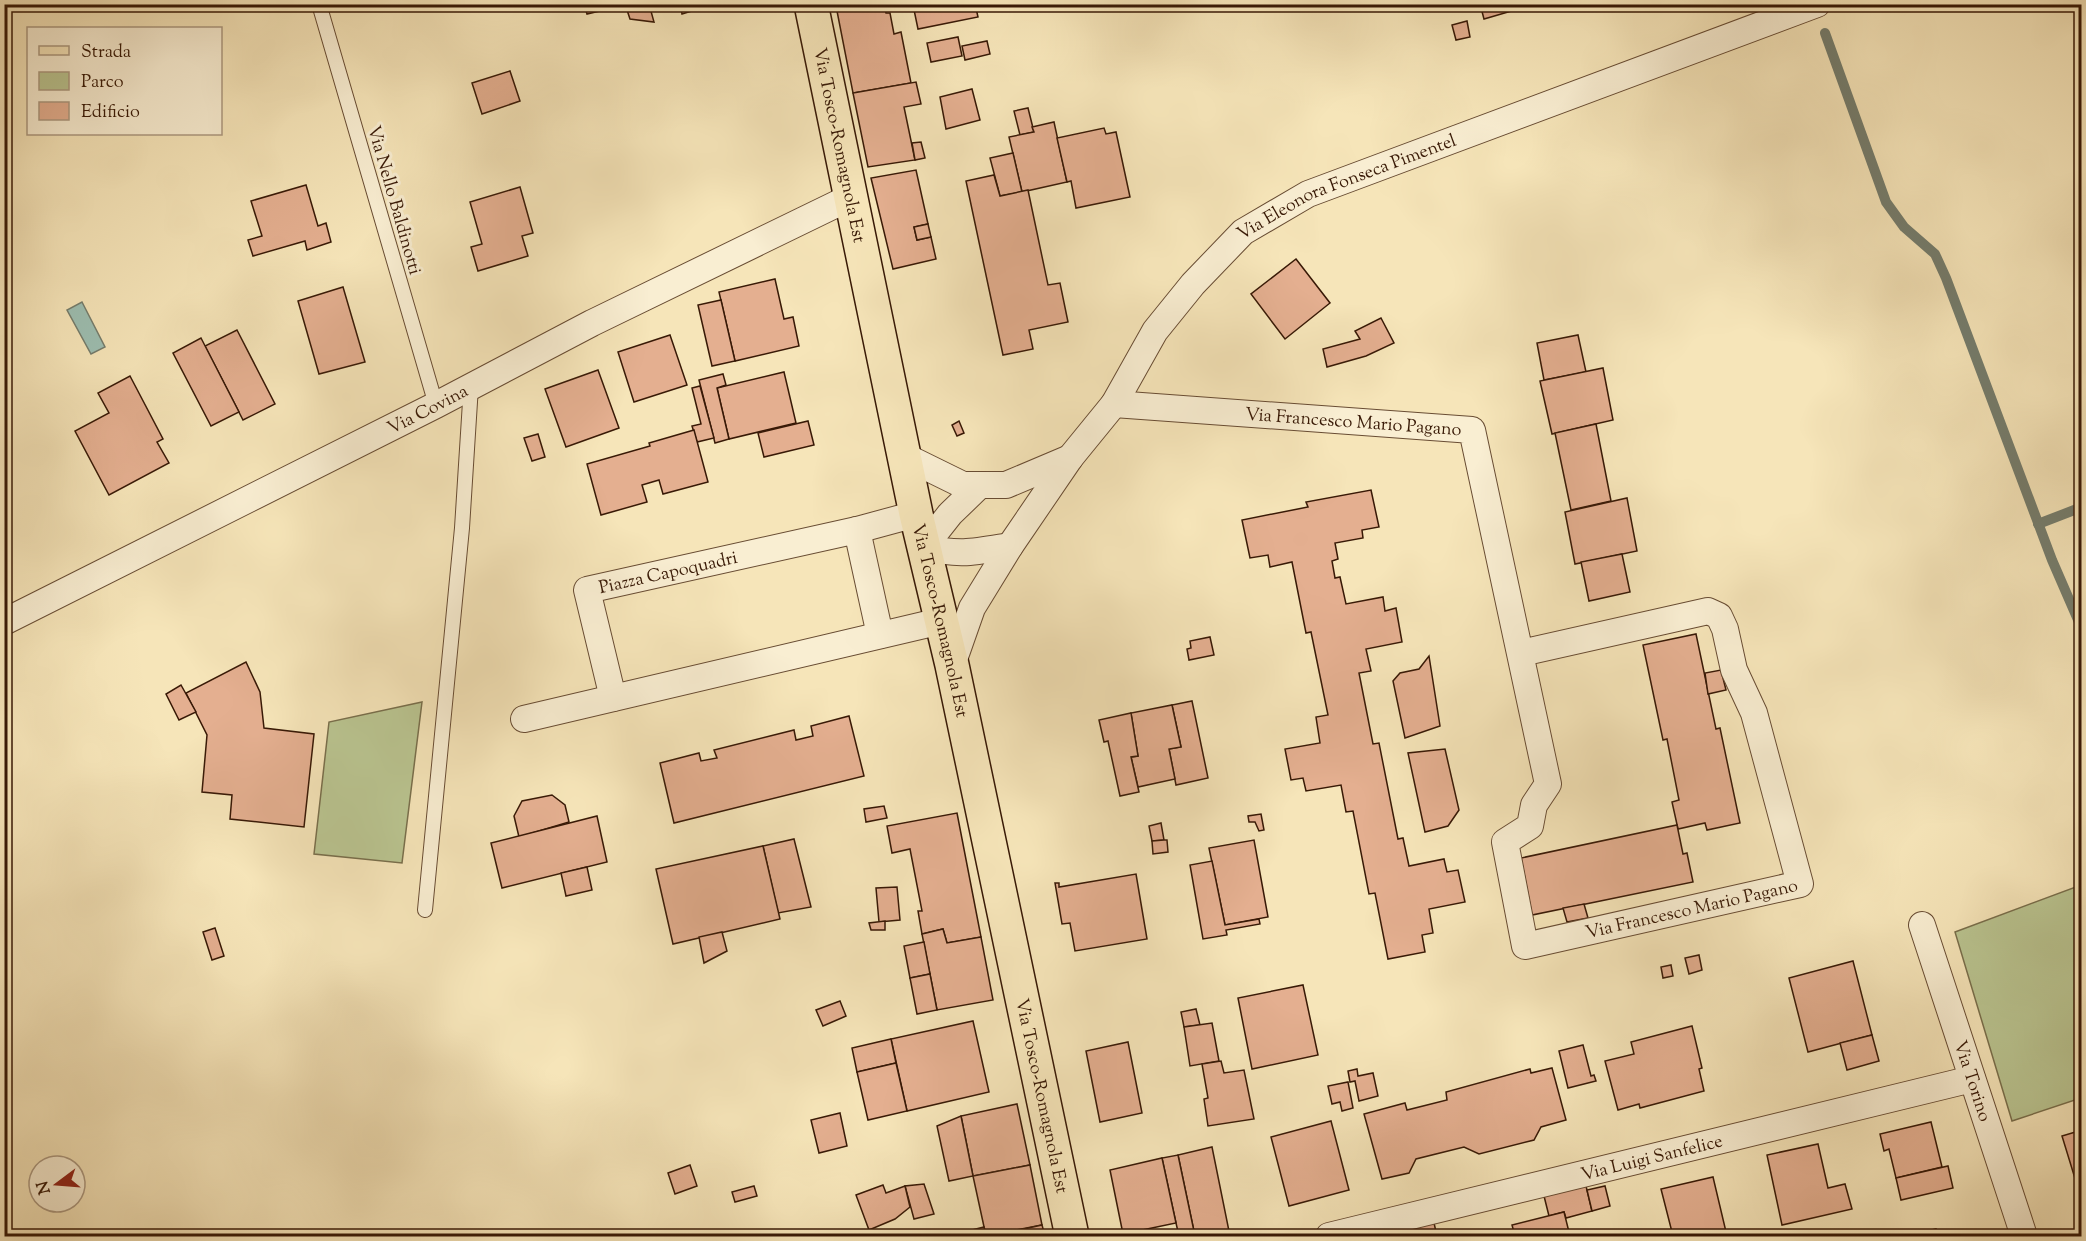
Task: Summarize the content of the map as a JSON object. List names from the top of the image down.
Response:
{
  "streets": {
    "main road": ["Via Tosco-Romagnola Est"],
    "street": [
      "Via Eleonora Fonseca Pimentel",
      "Via Covina",
      "Via Francesco Mario Pagano",
      "Piazza Capoquadri",
      "Via Torino",
      "Via Luigi Sanfelice"
    ],
    "lane": ["Via Nello Baldinotti"]
  },
  "crossings": [
    ["Via Tosco-Romagnola Est", "Via Eleonora Fonseca Pimentel"],
    ["Via Tosco-Romagnola Est", "Via Covina"],
    ["Via Tosco-Romagnola Est", "Piazza Capoquadri"],
    ["Via Eleonora Fonseca Pimentel", "Via Francesco Mario Pagano"],
    ["Via Nello Baldinotti", "Via Covina"],
    ["Via Torino", "Via Luigi Sanfelice"]
  ],
  "legend": ["Strada", "Parco", "Edificio"],
  "north": "left"
}
